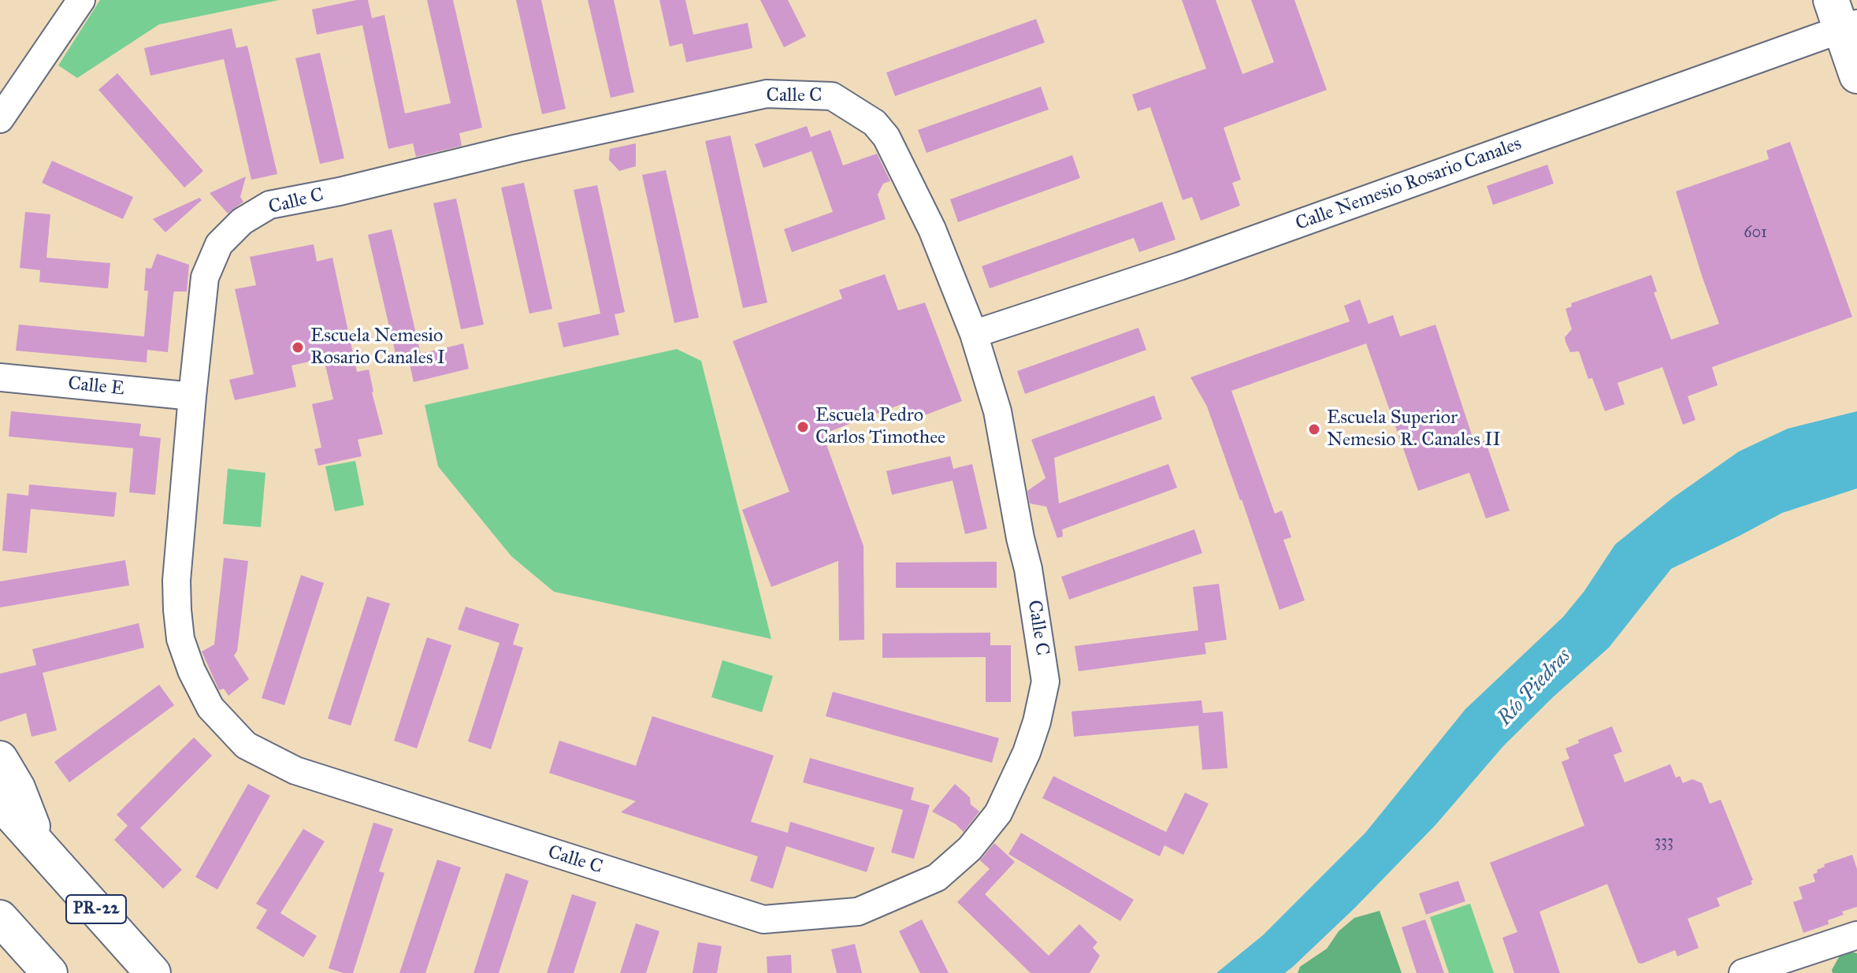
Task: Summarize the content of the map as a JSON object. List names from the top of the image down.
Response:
{
  "streets": {
    "main road": ["PR-22"],
    "street": ["Calle C", "Calle Nemesio Rosario Canales", "Calle E"]
  },
  "crossings": [
    ["Calle C", "Calle Nemesio Rosario Canales"],
    ["Calle C", "Calle E"]
  ],
  "water": ["Río Piedras"],
  "places": ["Escuela Nemesio Rosario Canales I", "Escuela Pedro Carlos Timothee", "Escuela Superior Nemesio R. Canales II"],
  "house_numbers": ["601", "333"]
}
